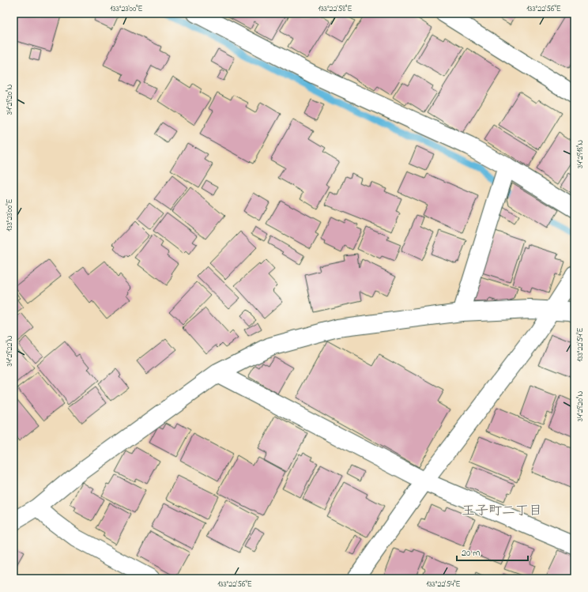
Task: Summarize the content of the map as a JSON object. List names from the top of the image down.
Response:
{
  "districts": ["王子町二丁目"],
  "scale_bar": "20 m",
  "coordinates": [
    "133°23'00\"E",
    "133°22'58\"E",
    "133°22'56\"E",
    "34°29'20\"N",
    "34°29'18\"N",
    "133°22'54\"E",
    "34°29'22\"N"
  ]
}
